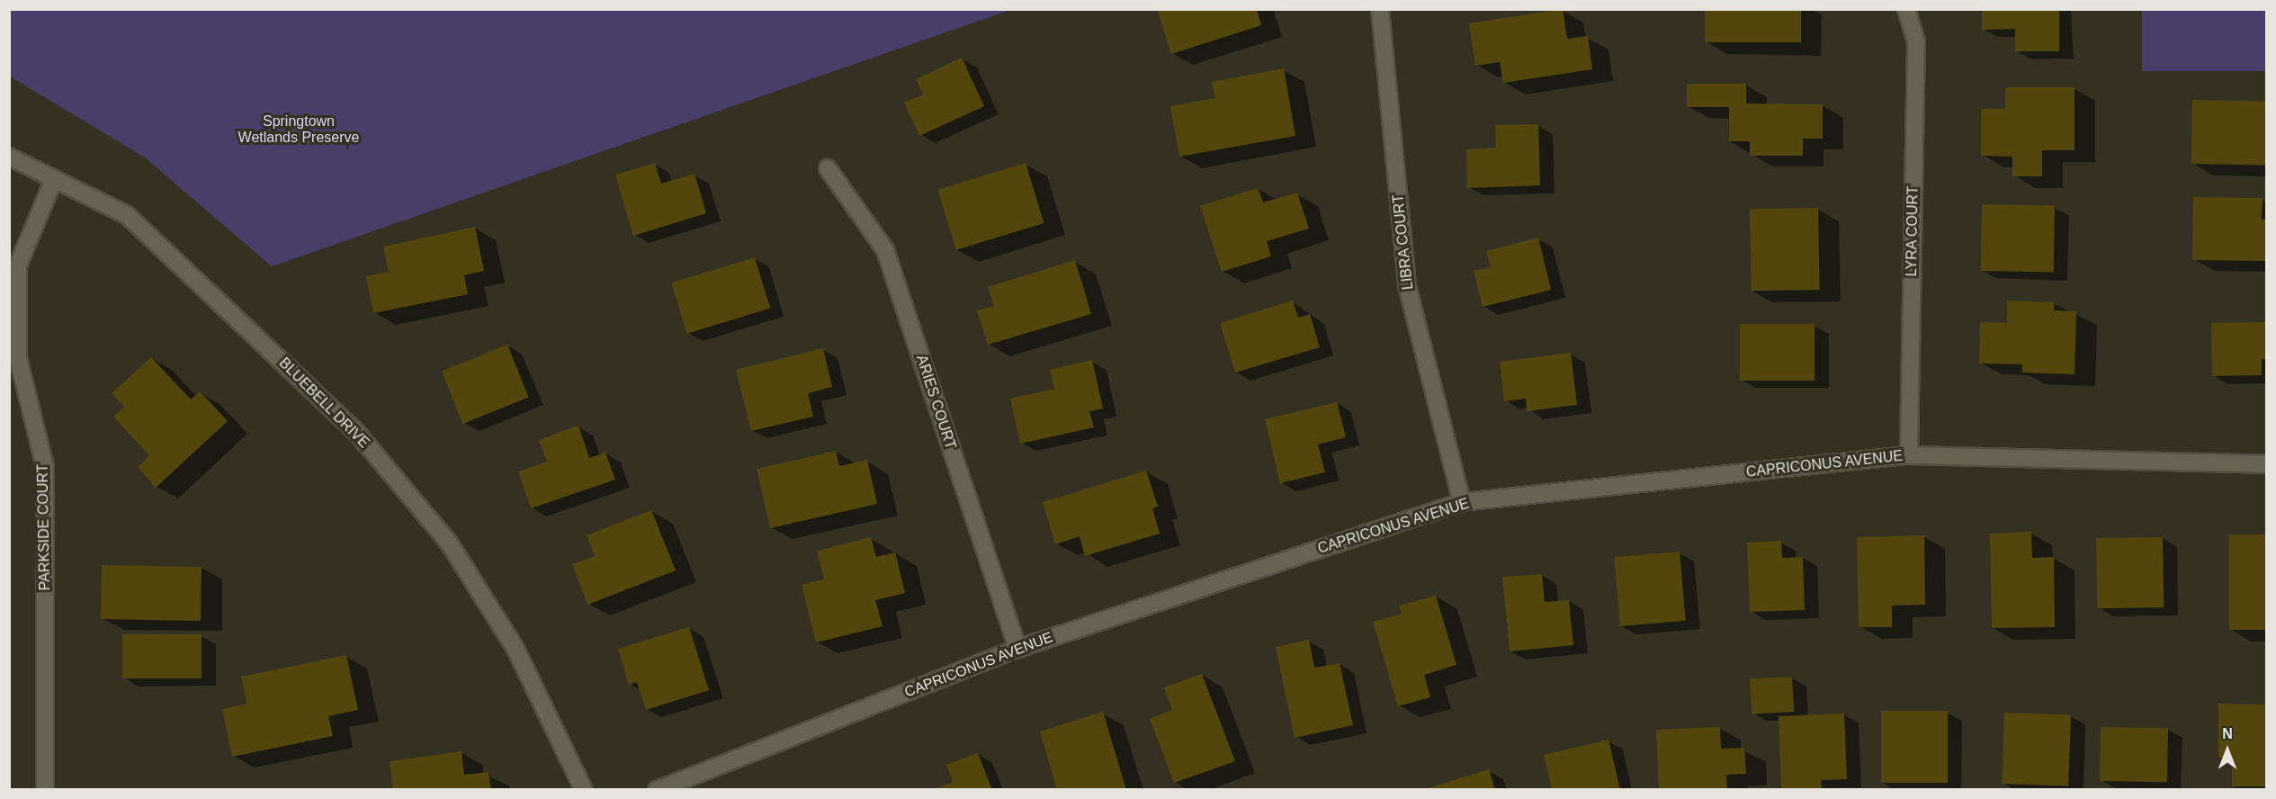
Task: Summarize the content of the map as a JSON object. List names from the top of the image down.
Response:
{
  "streets": {
    "street": [
      "LYRA COURT",
      "LIBRA COURT",
      "ARIES COURT",
      "BLUEBELL DRIVE",
      "CAPRICONUS AVENUE",
      "PARKSIDE COURT"
    ]
  },
  "crossings": [
    ["LYRA COURT", "CAPRICONUS AVENUE"],
    ["LIBRA COURT", "CAPRICONUS AVENUE"],
    ["ARIES COURT", "CAPRICONUS AVENUE"],
    ["BLUEBELL DRIVE", "PARKSIDE COURT"]
  ],
  "parks": ["Springtown Wetlands Preserve"],
  "north": "top"
}
